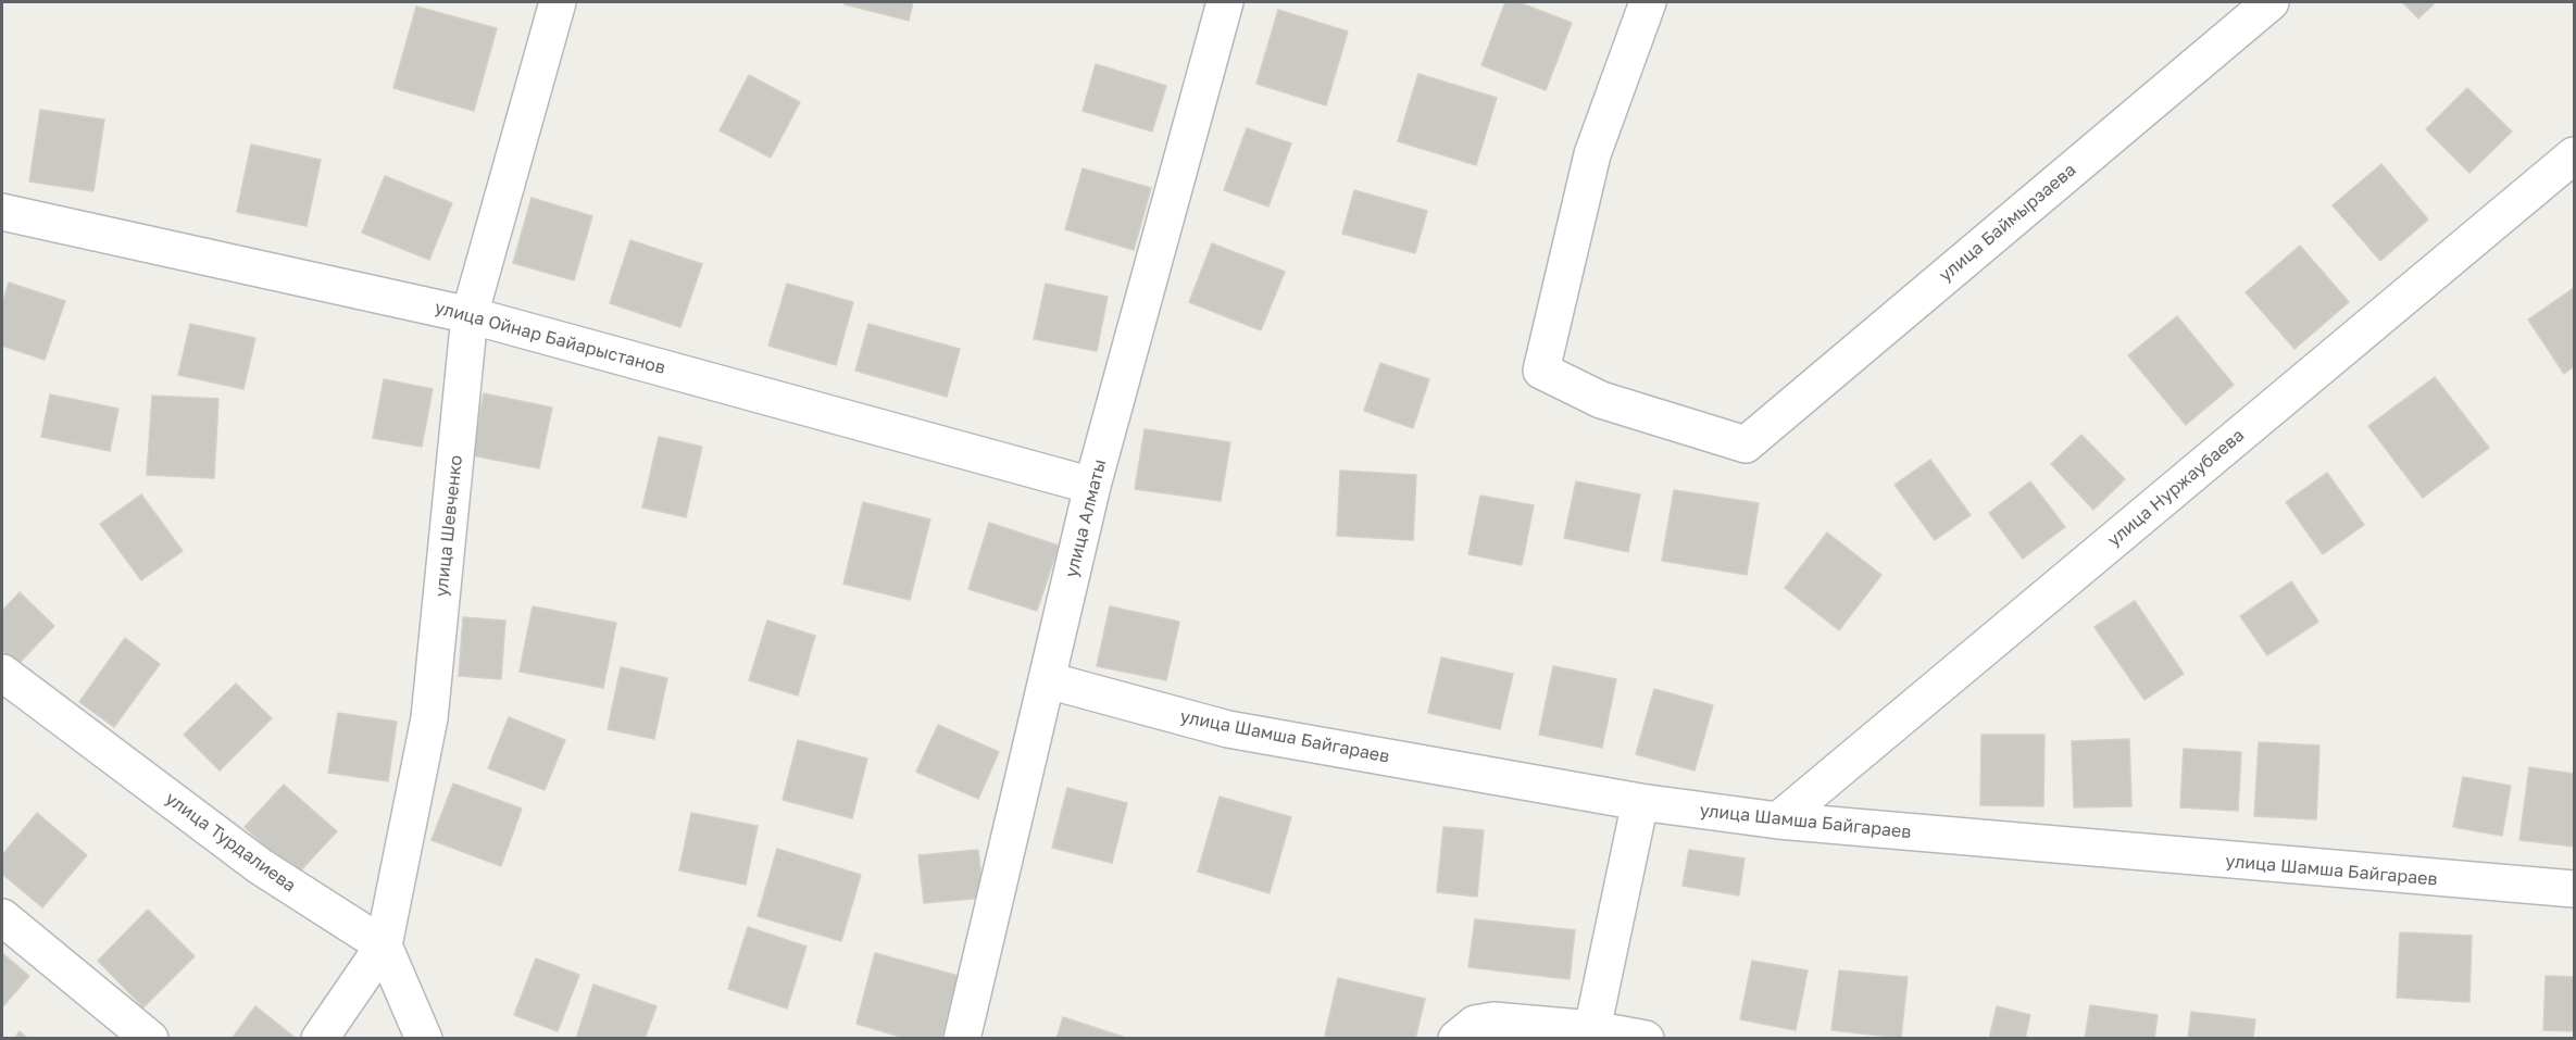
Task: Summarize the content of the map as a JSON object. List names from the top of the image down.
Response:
{
  "streets": {
    "street": [
      "улица Баймырзаева",
      "улица Ойнар Байарыстанов",
      "улица Нуржаубаева",
      "улица Алматы",
      "улица Шевченко",
      "улица Шамша Байгараев",
      "улица Турдалиева"
    ]
  },
  "crossings": [
    ["улица Ойнар Байарыстанов", "улица Алматы"],
    ["улица Ойнар Байарыстанов", "улица Шевченко"],
    ["улица Нуржаубаева", "улица Шамша Байгараев"],
    ["улица Алматы", "улица Шамша Байгараев"],
    ["улица Шевченко", "улица Турдалиева"]
  ]
}
